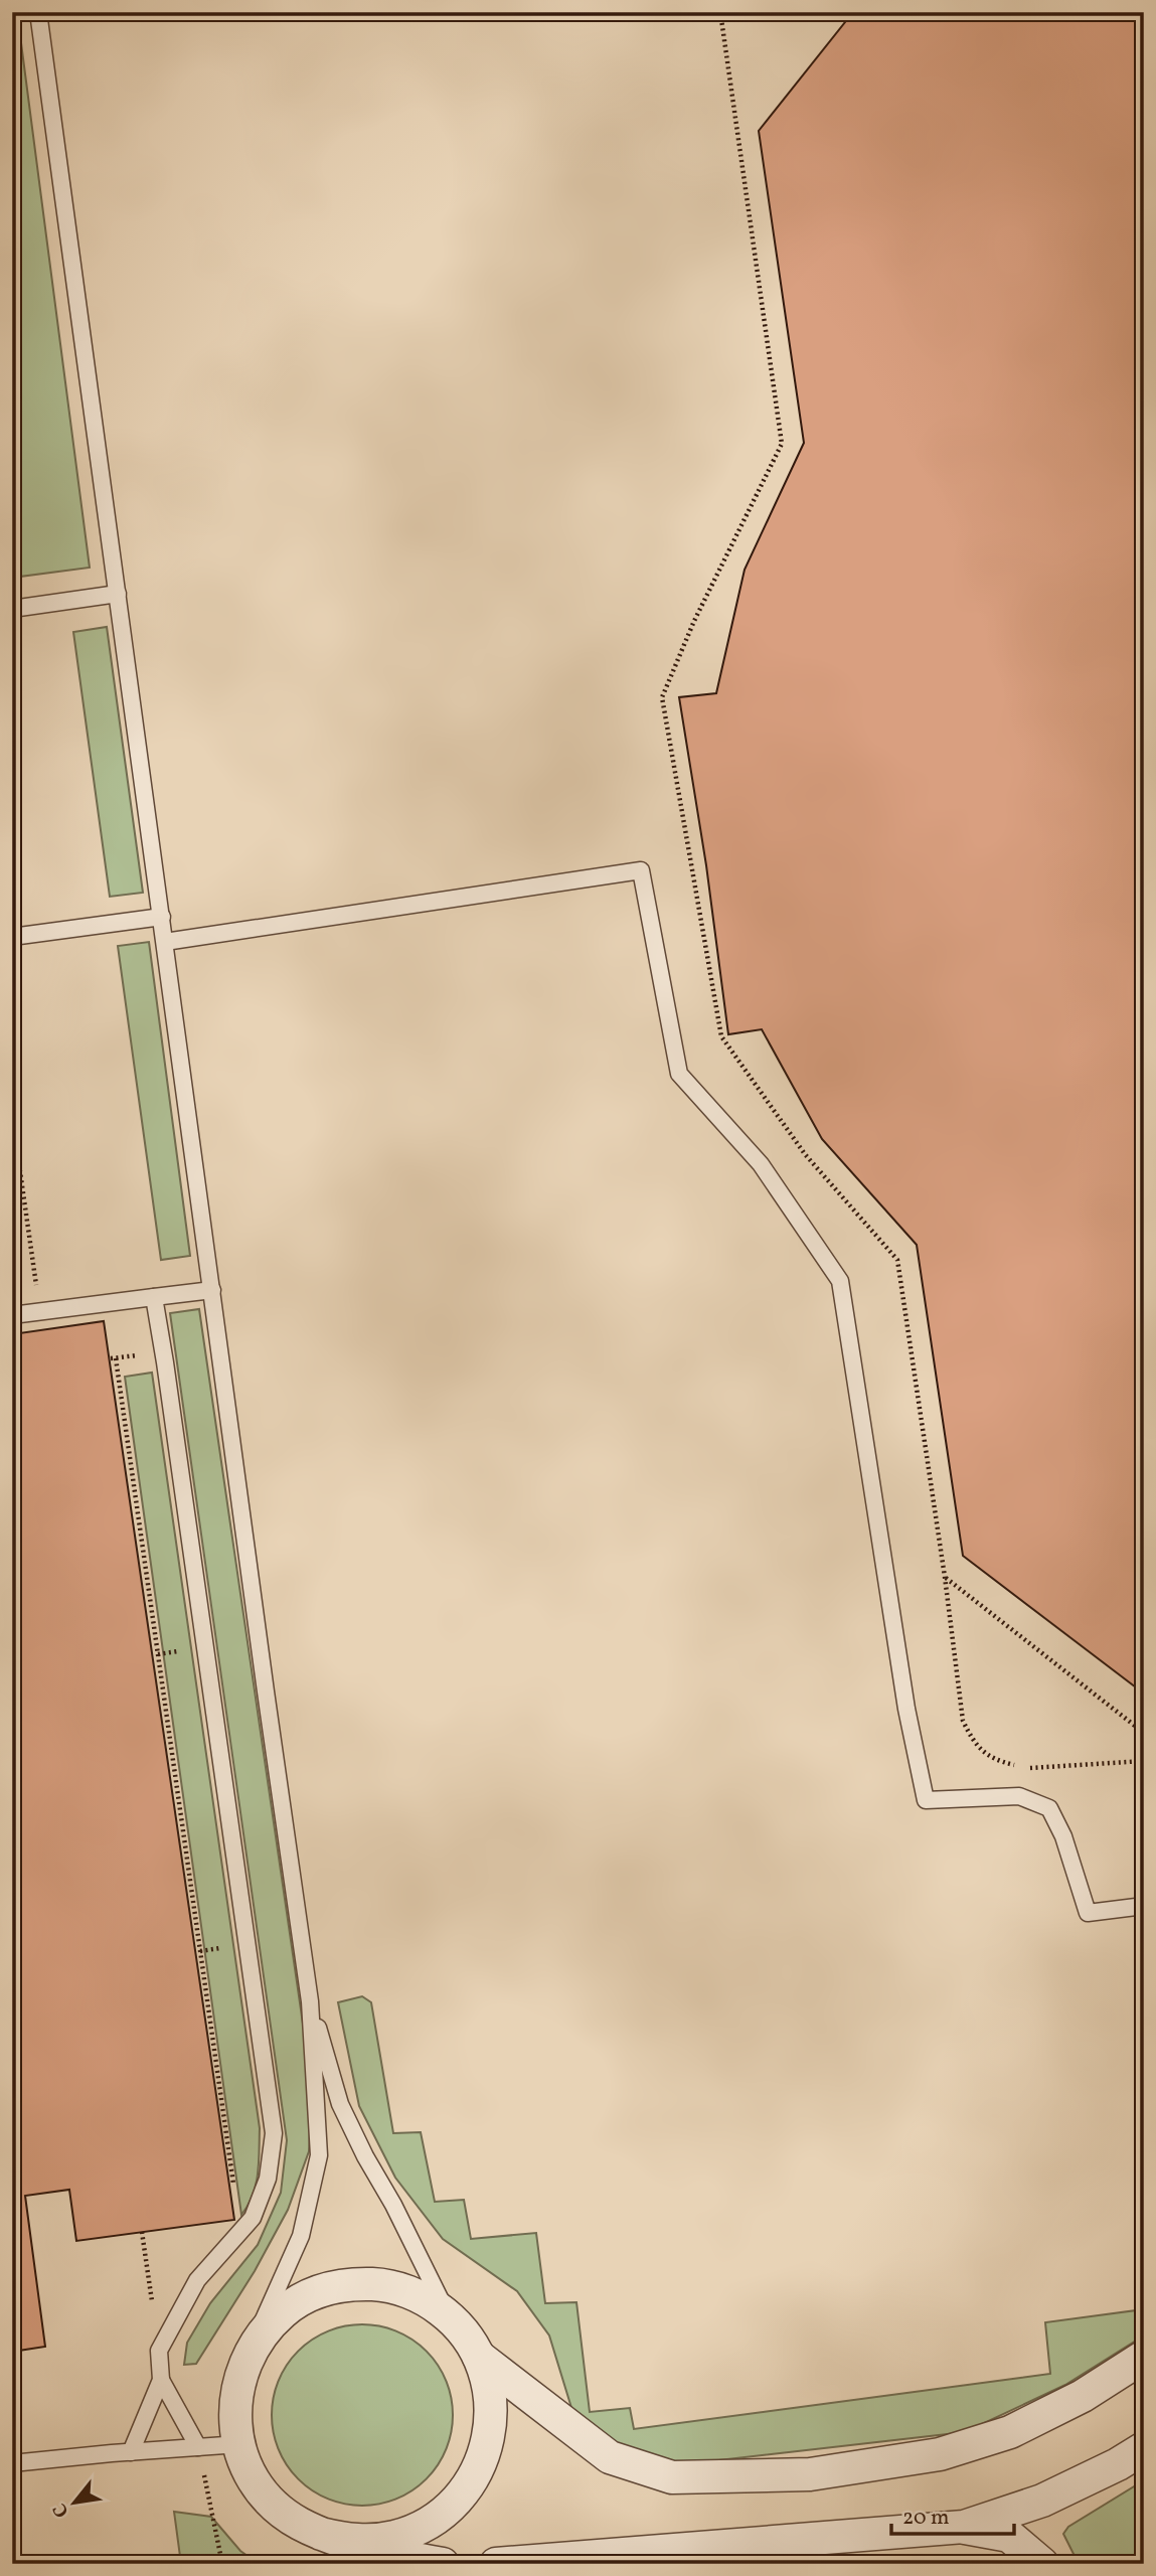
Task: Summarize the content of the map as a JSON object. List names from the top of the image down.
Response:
{
  "scale_bar": "20 m",
  "north": "bottom left"
}
